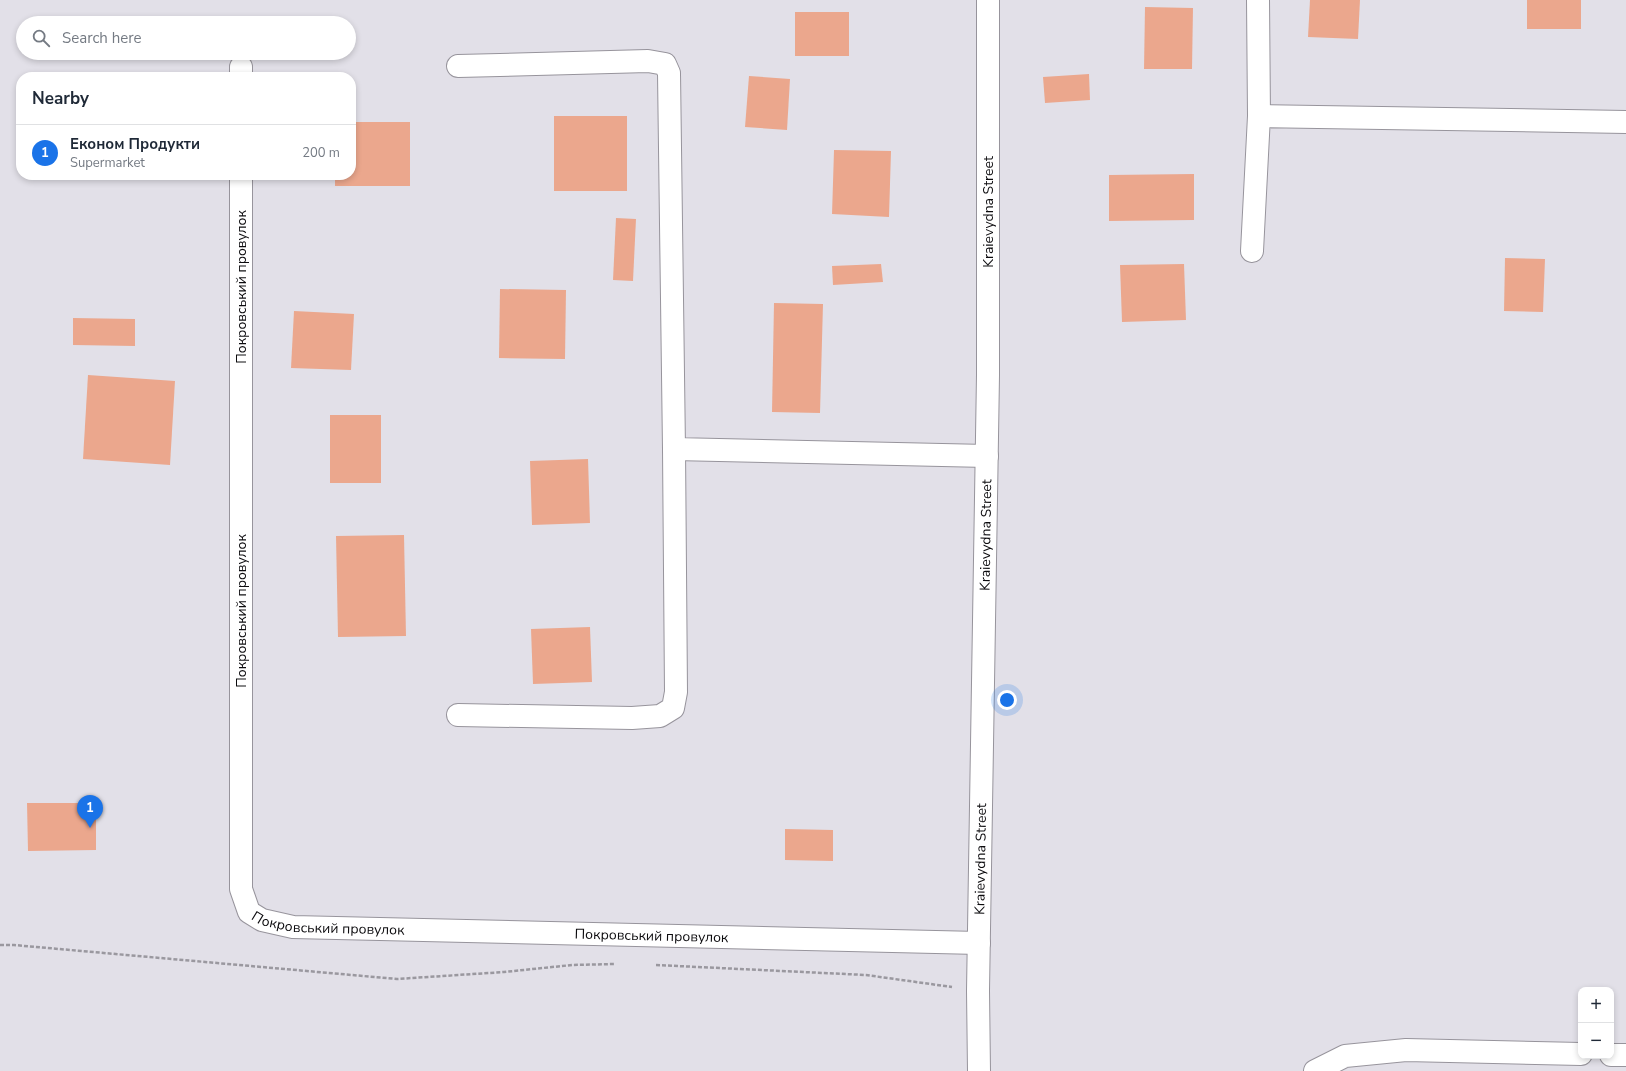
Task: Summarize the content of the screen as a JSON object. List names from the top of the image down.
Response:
{
  "streets": {
    "street": ["Kraievydna Street", "Покровський провулок"]
  },
  "crossings": [
    ["Kraievydna Street", "Покровський провулок"]
  ],
  "page": {
    "search": "Search here",
    "heading": "Nearby",
    "list": [
      {
        "mark": "1",
        "name": "Економ Продукти",
        "note": "Supermarket",
        "value": "200 m"
      }
    ],
    "pins": "1",
    "map_buttons": ["+", "−"]
  }
}
